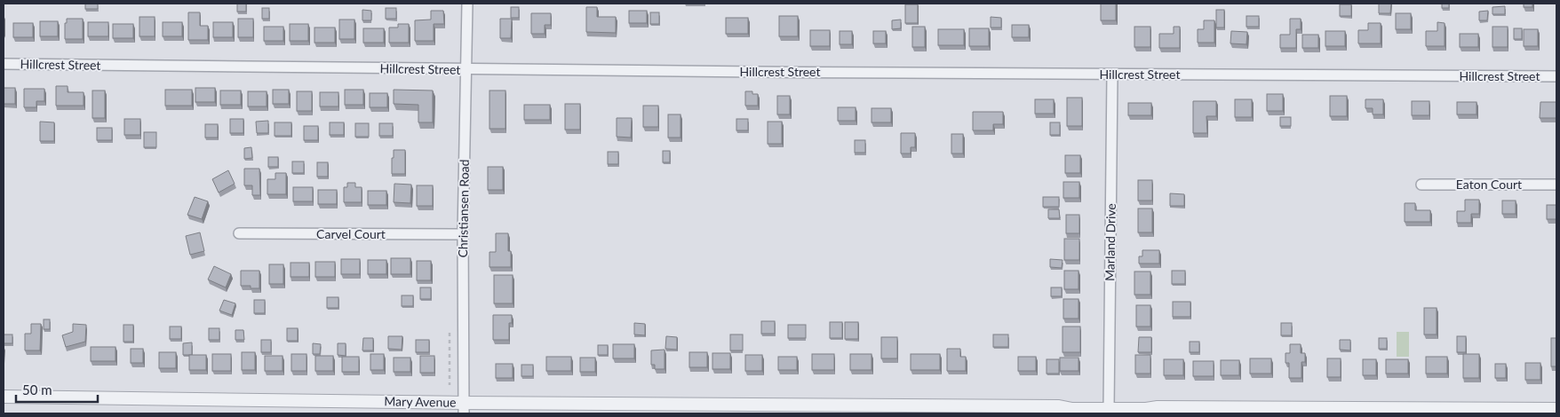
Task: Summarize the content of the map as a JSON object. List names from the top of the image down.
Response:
{
  "streets": {
    "street": [
      "Hillcrest Street",
      "Eaton Court",
      "Christiansen Road",
      "Carvel Court",
      "Marland Drive",
      "Mary Avenue"
    ]
  },
  "crossings": [
    ["Hillcrest Street", "Christiansen Road"],
    ["Hillcrest Street", "Marland Drive"],
    ["Christiansen Road", "Carvel Court"],
    ["Christiansen Road", "Mary Avenue"],
    ["Marland Drive", "Mary Avenue"]
  ],
  "scale_bar": "50 m"
}
